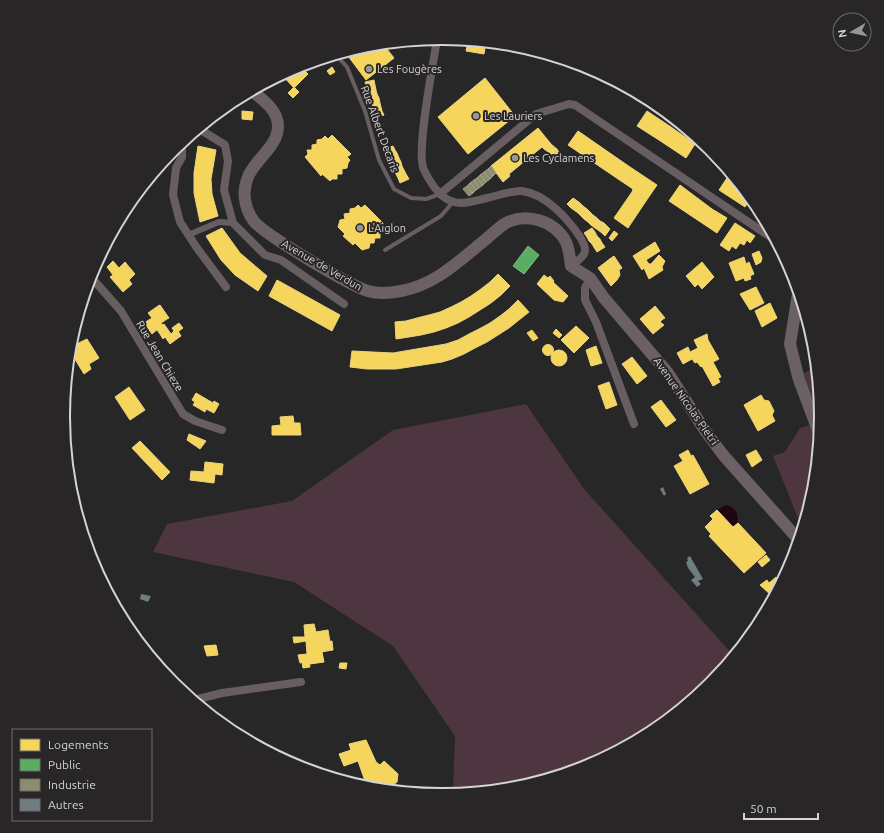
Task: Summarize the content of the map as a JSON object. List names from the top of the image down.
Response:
{
  "streets": {
    "main road": ["Avenue de Verdun", "Avenue Nicolas Pietri"],
    "street": ["Rue Jean Chieze"],
    "lane": ["Rue Albert Decaris"]
  },
  "crossings": [
    ["Avenue de Verdun", "Avenue Nicolas Pietri"]
  ],
  "places": [
    "Les Fougères",
    "Les Lauriers",
    "Les Cyclamens",
    "L'Aiglon"
  ],
  "legend": [
    "Logements",
    "Public",
    "Industrie",
    "Autres"
  ],
  "scale_bar": "50 m",
  "north": "left"
}
